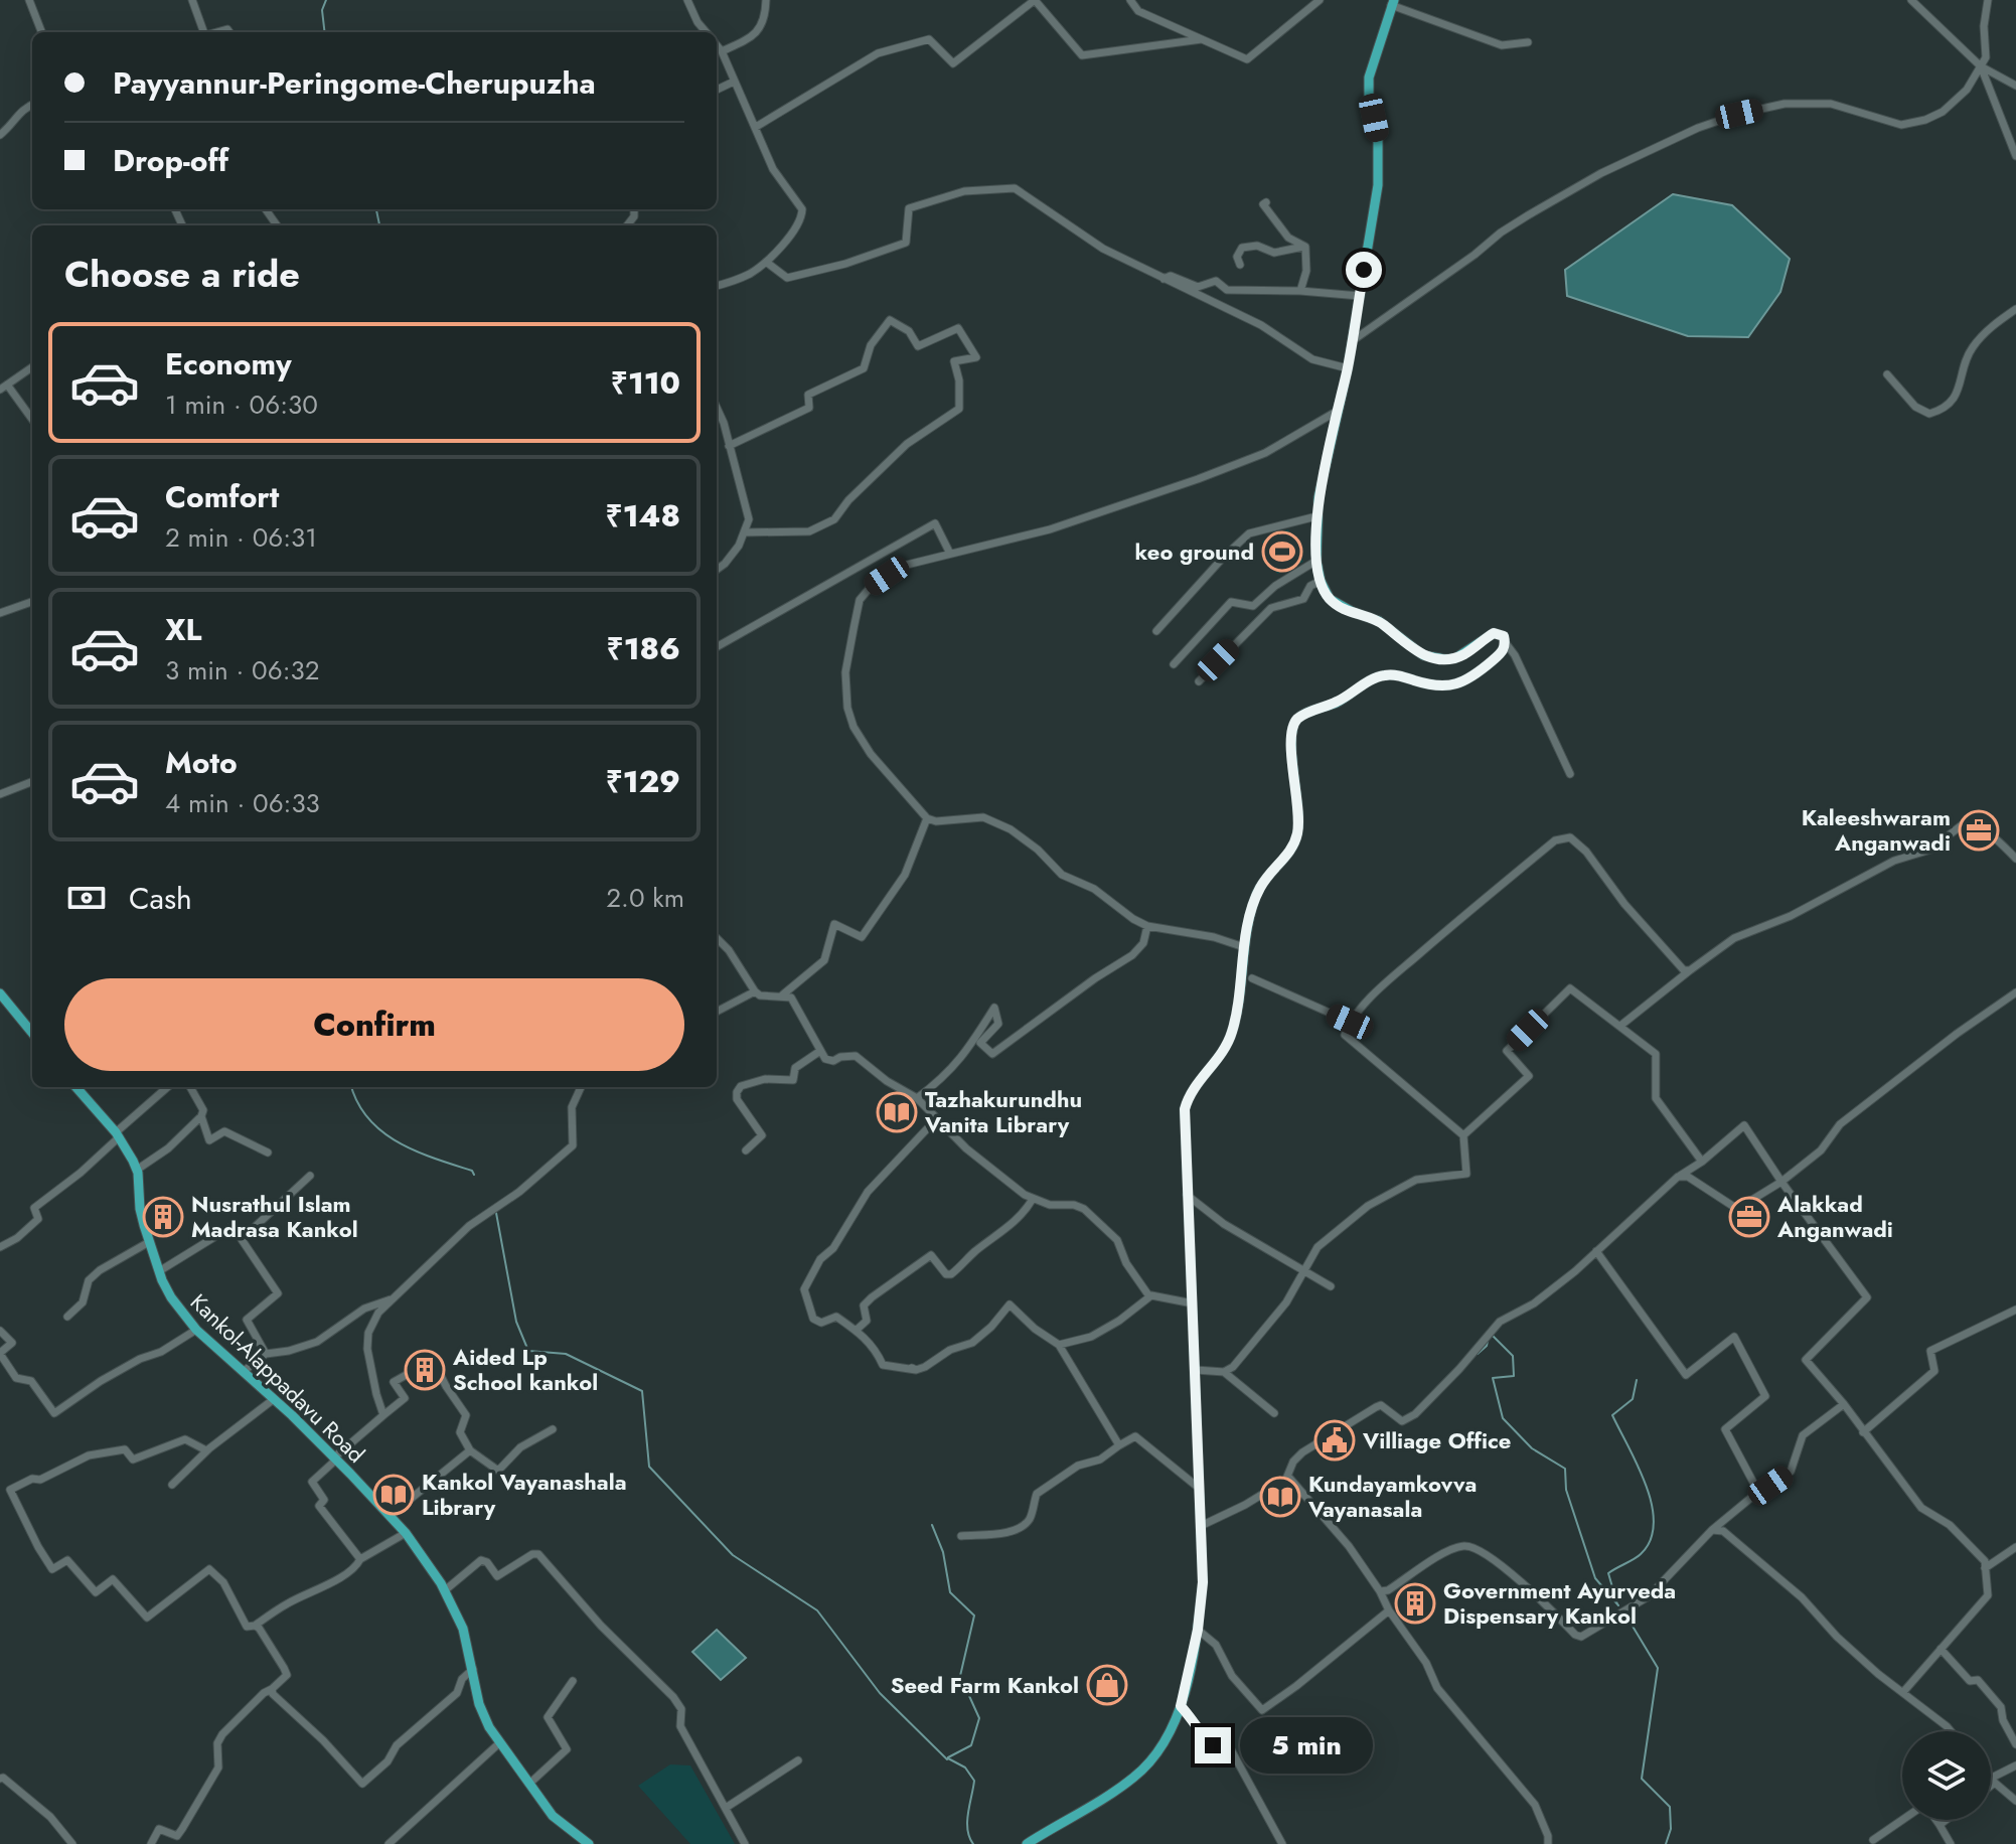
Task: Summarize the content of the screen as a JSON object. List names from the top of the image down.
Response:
{
  "streets": {
    "main road": ["Kankol-Alappadavu Road"]
  },
  "places": {
    "sports": ["keo ground"],
    "office": ["Kaleeshwaram Anganwadi", "Alakkad Anganwadi"],
    "library": ["Tazhakurundhu Vanita Library", "Kankol Vayanashala Library", "Kundayamkovva Vayanasala"],
    "building": ["Nusrathul Islam Madrasa Kankol", "Aided Lp School kankol", "Government Ayurveda Dispensary Kankol"],
    "public building": ["Villiage Office"],
    "shop": ["Seed Farm Kankol"]
  },
  "page": {
    "banner": ["Payyannur-Peringome-Cherupuzha", "Drop-off"],
    "heading": "Choose a ride",
    "list": [
      {
        "name": "Economy",
        "note": "1 min · 06:30",
        "value": "₹110"
      },
      {
        "name": "Comfort",
        "note": "2 min · 06:31",
        "value": "₹148"
      },
      {
        "name": "XL",
        "note": "3 min · 06:32",
        "value": "₹186"
      },
      {
        "name": "Moto",
        "note": "4 min · 06:33",
        "value": "₹129"
      }
    ],
    "pay": ["Cash", "2.0 km"],
    "buttons": "Confirm",
    "bubble": "5 min"
  }
}
